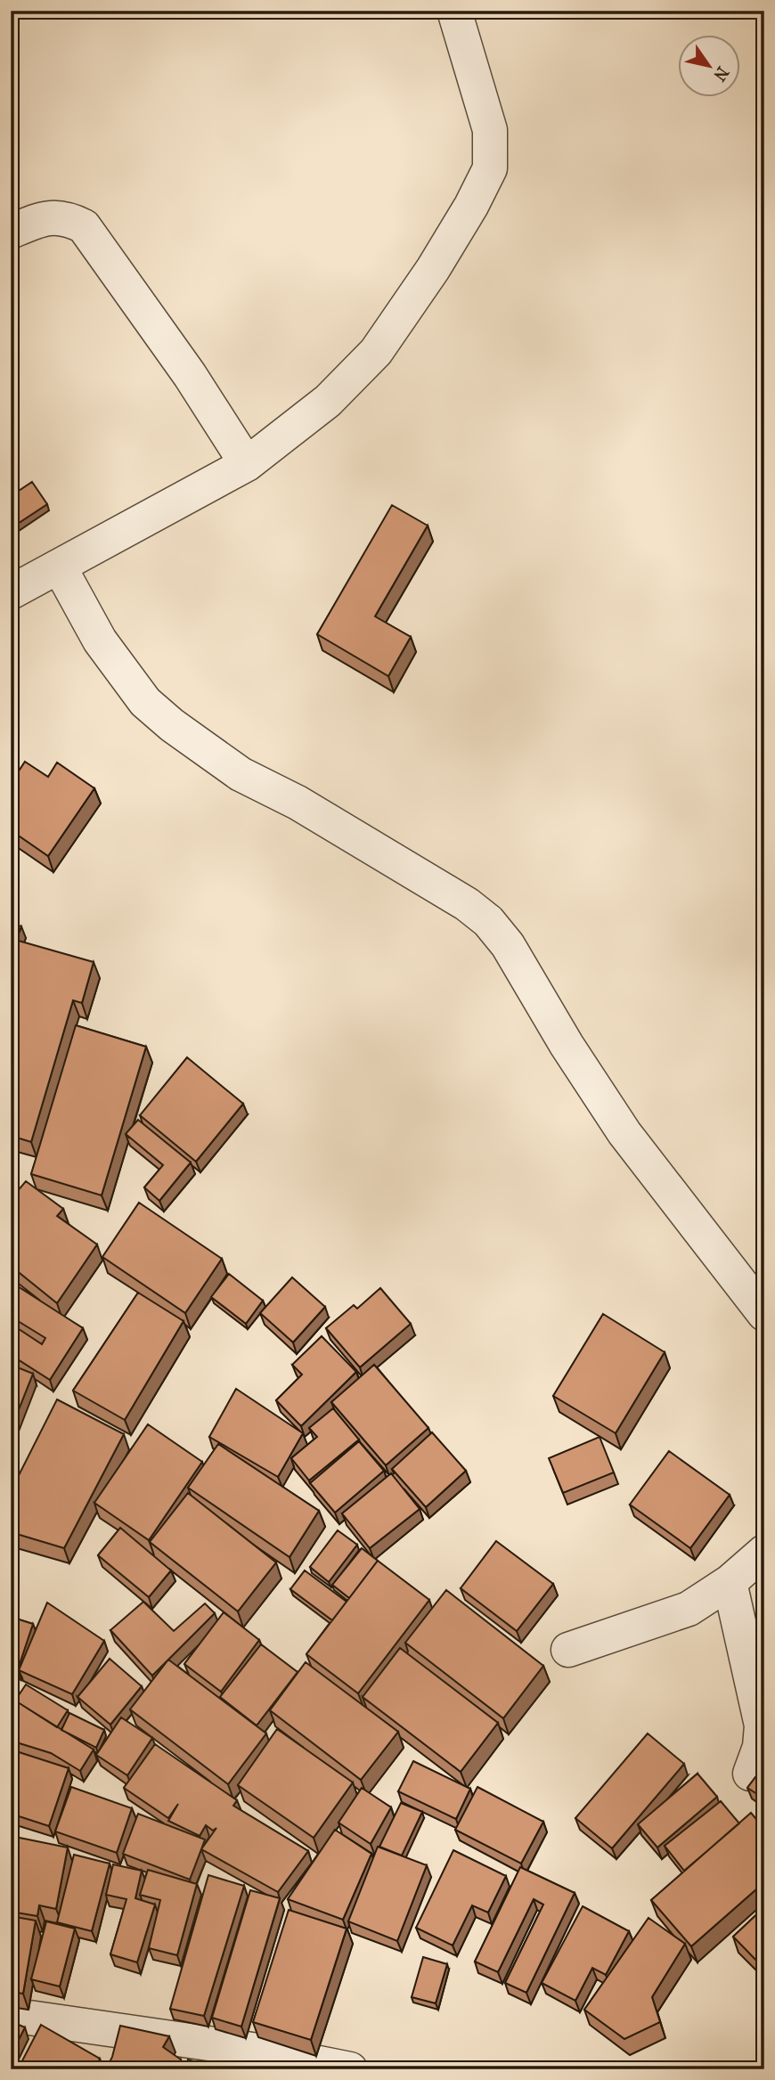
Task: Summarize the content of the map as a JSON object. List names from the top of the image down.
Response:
{
  "north": "bottom right"
}
